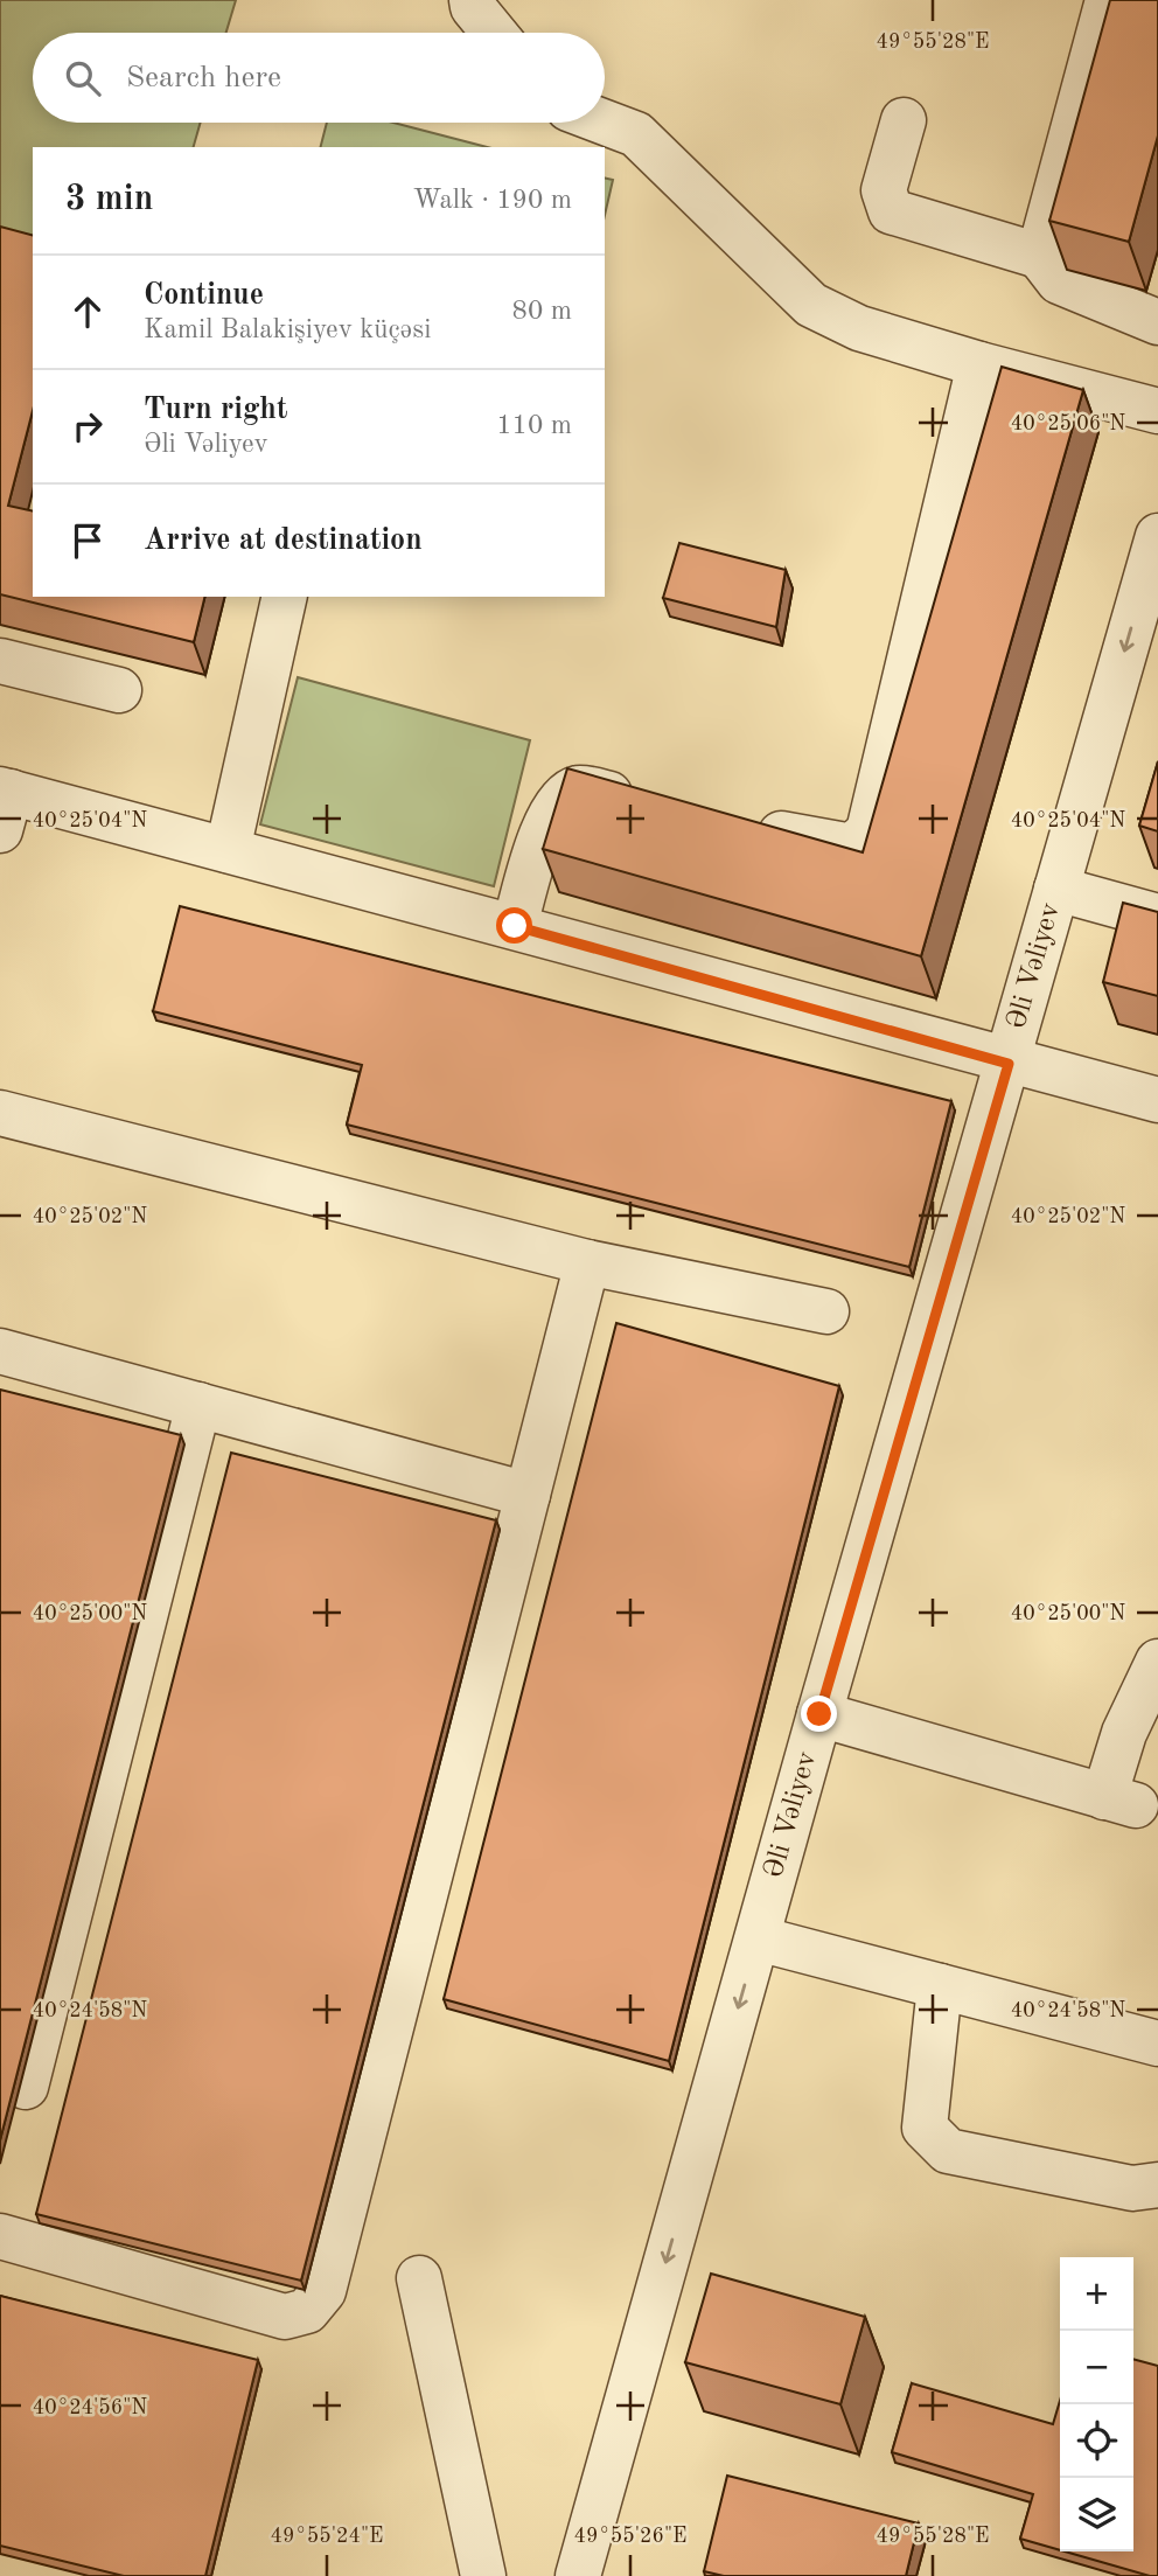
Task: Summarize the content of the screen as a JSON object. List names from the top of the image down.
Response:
{
  "streets": {
    "street": ["Əli Vəliyev"]
  },
  "one_way": ["Əli Vəliyev"],
  "page": {
    "search": "Search here",
    "heading": ["3 min", "Walk · 190 m"],
    "list": [
      ["Continue", "Kamil Balakişiyev küçəsi", "80 m"],
      ["Turn right", "Əli Vəliyev", "110 m"],
      "Arrive at destination"
    ],
    "map_buttons": ["+", "−"]
  },
  "coordinates": [
    "49°55'28\"E",
    "40°25'06\"N",
    "40°25'04\"N",
    "40°25'02\"N",
    "40°25'00\"N",
    "40°24'58\"N",
    "40°24'56\"N",
    "49°55'24\"E",
    "49°55'26\"E"
  ]
}
